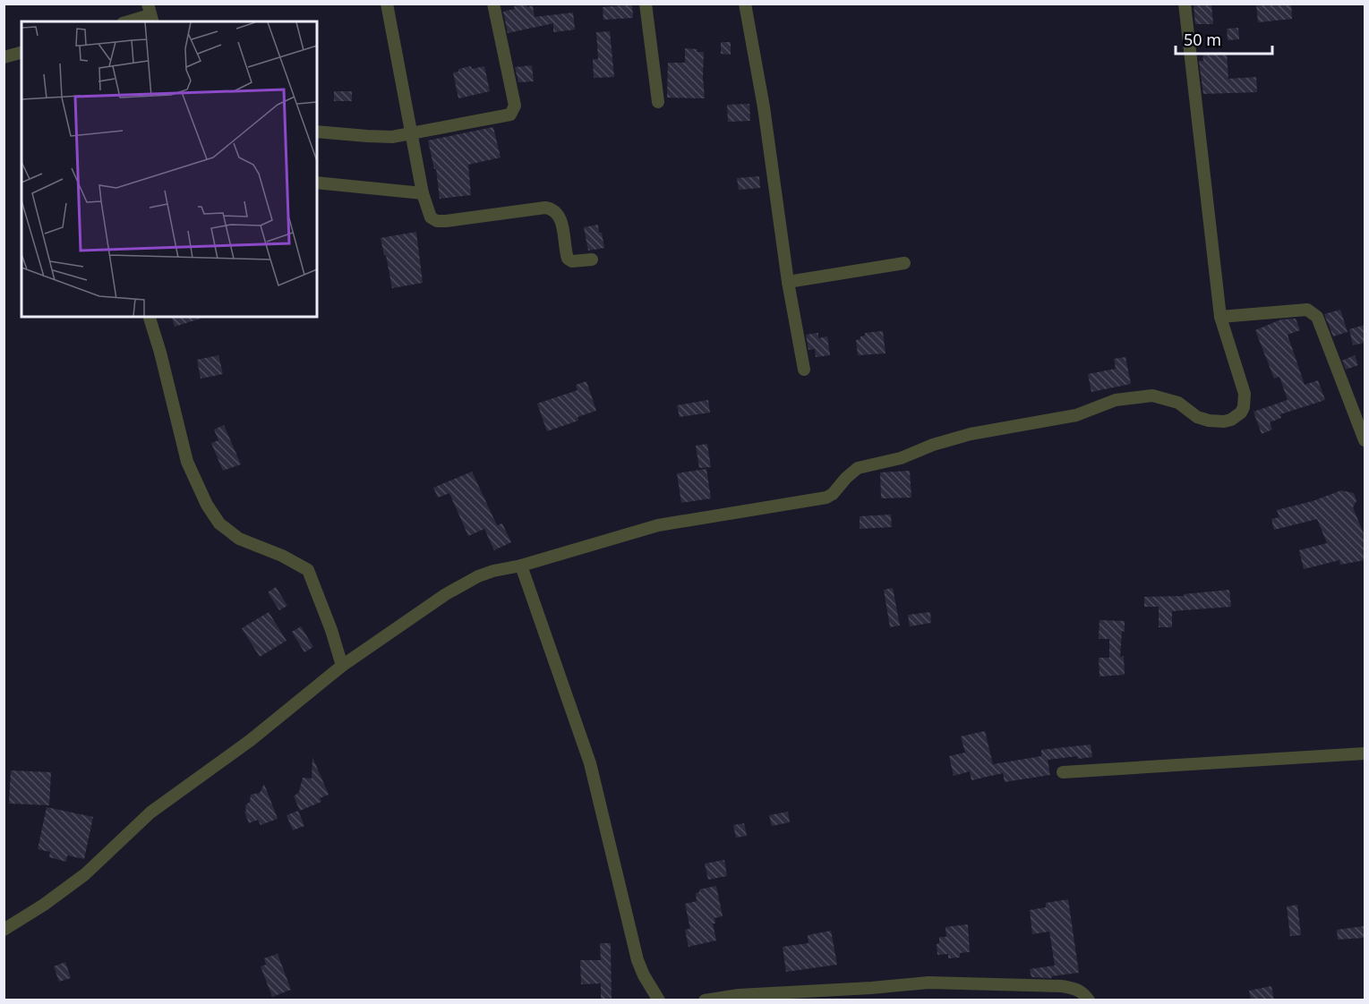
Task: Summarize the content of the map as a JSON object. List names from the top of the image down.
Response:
{
  "scale_bar": "50 m"
}
